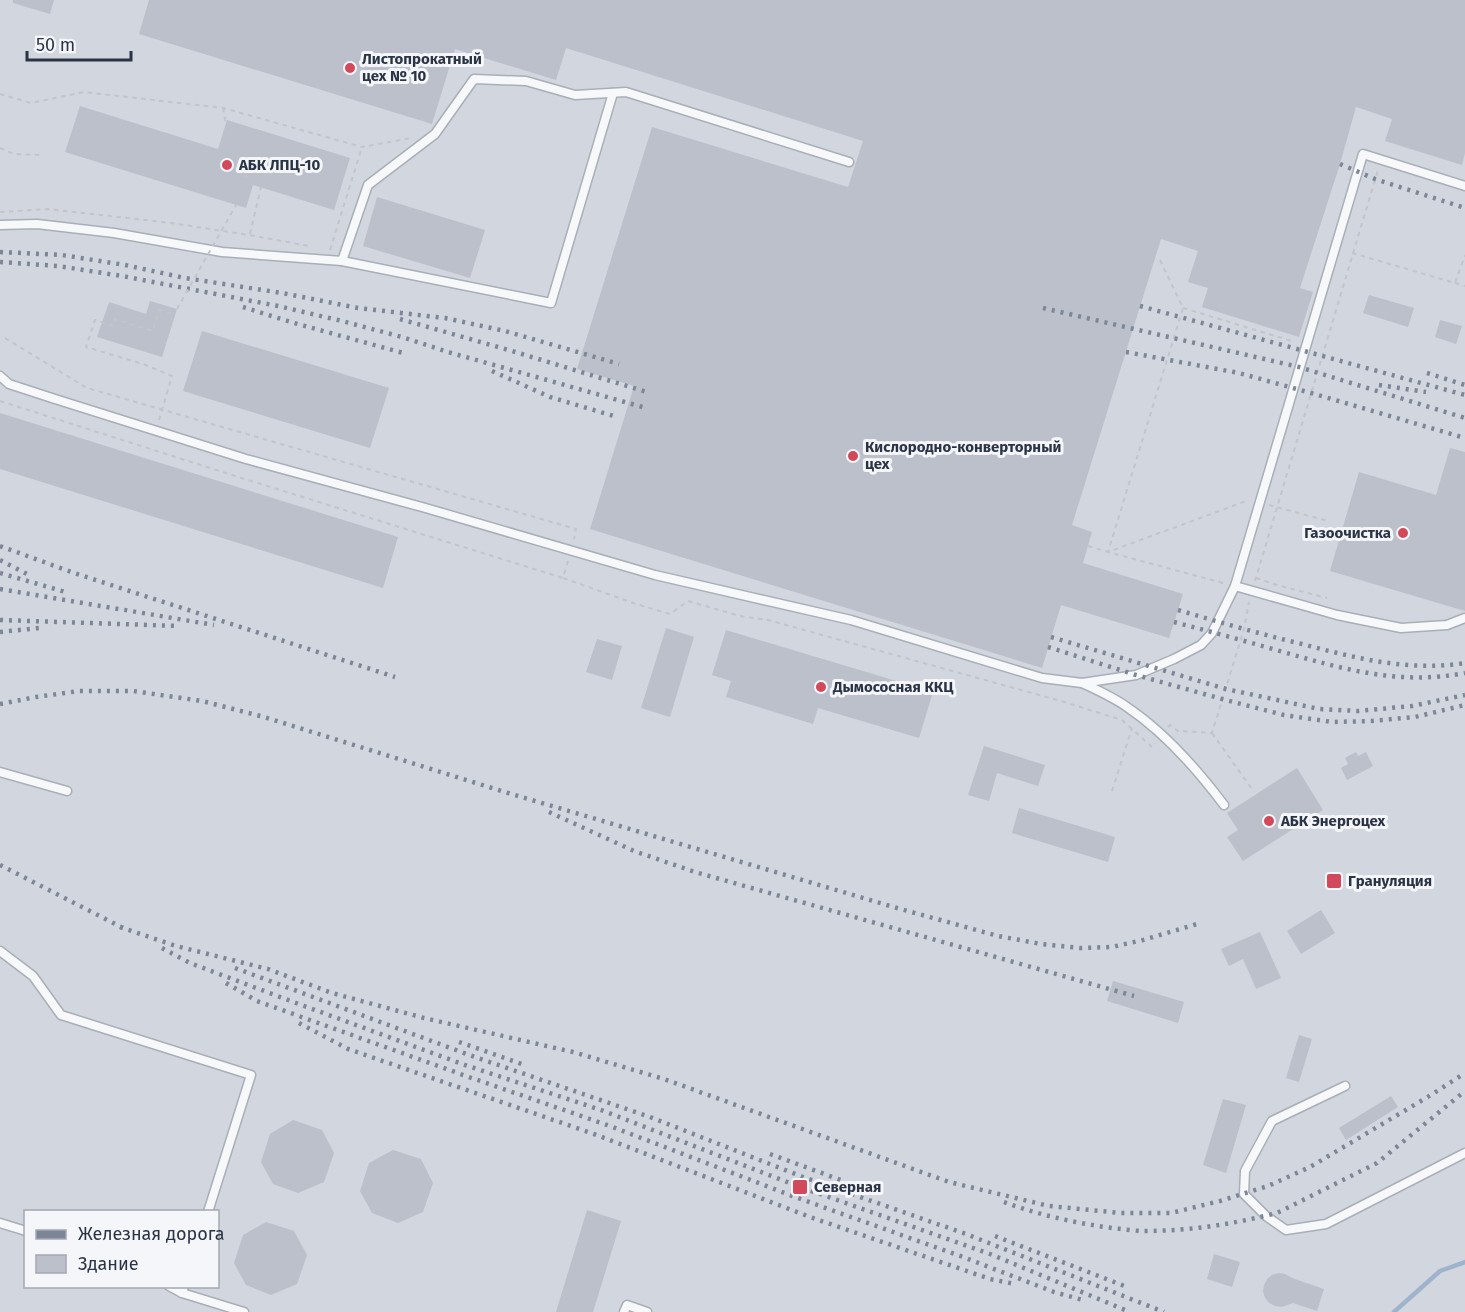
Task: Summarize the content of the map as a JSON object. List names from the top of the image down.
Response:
{
  "places": {
    "other": [
      "Листопрокатный цех № 10",
      "АБК ЛПЦ-10",
      "Кислородно-конверторный цех",
      "Газоочистка",
      "Дымососная ККЦ",
      "АБК Энергоцех"
    ],
    "transit": ["Грануляция", "Северная"]
  },
  "legend": ["Железная дорога", "Здание"],
  "scale_bar": "50 m"
}
